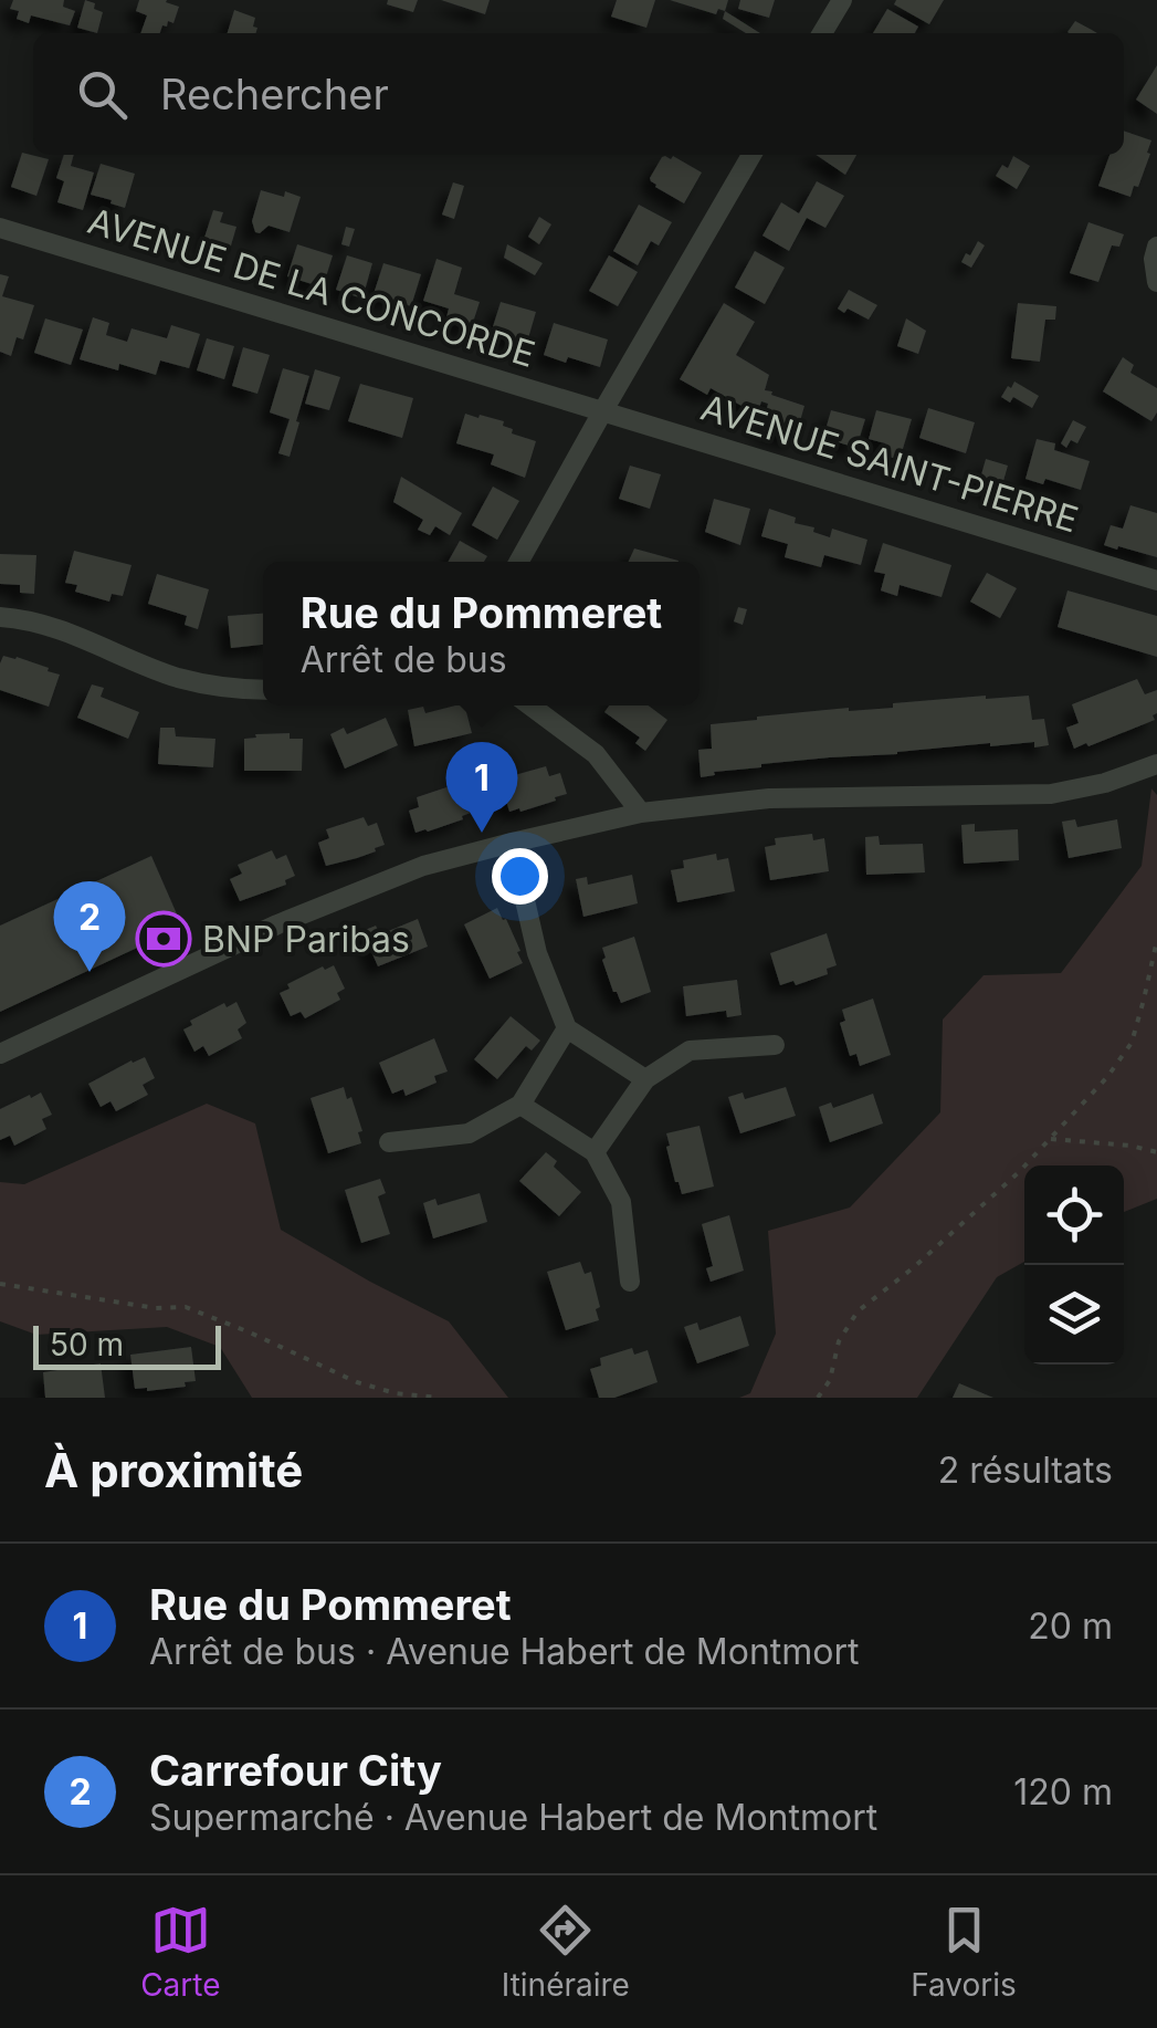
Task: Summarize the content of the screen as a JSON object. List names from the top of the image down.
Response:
{
  "streets": {
    "street": ["AVENUE DE LA CONCORDE", "AVENUE SAINT-PIERRE"]
  },
  "crossings": [
    ["AVENUE DE LA CONCORDE", "AVENUE SAINT-PIERRE"]
  ],
  "places": {
    "bank": ["BNP Paribas"]
  },
  "scale_bar": "50 m",
  "page": {
    "search": "Rechercher",
    "popup": ["Rue du Pommeret", "Arrêt de bus"],
    "pins": ["1", "2"],
    "scale": "50 m",
    "heading": ["À proximité", "2 résultats"],
    "list": [
      {
        "mark": "1",
        "name": "Rue du Pommeret",
        "note": "Arrêt de bus · Avenue Habert de Montmort",
        "value": "20 m"
      },
      {
        "mark": "2",
        "name": "Carrefour City",
        "note": "Supermarché · Avenue Habert de Montmort",
        "value": "120 m"
      }
    ],
    "nav": ["Carte", "Itinéraire", "Favoris"]
  }
}
